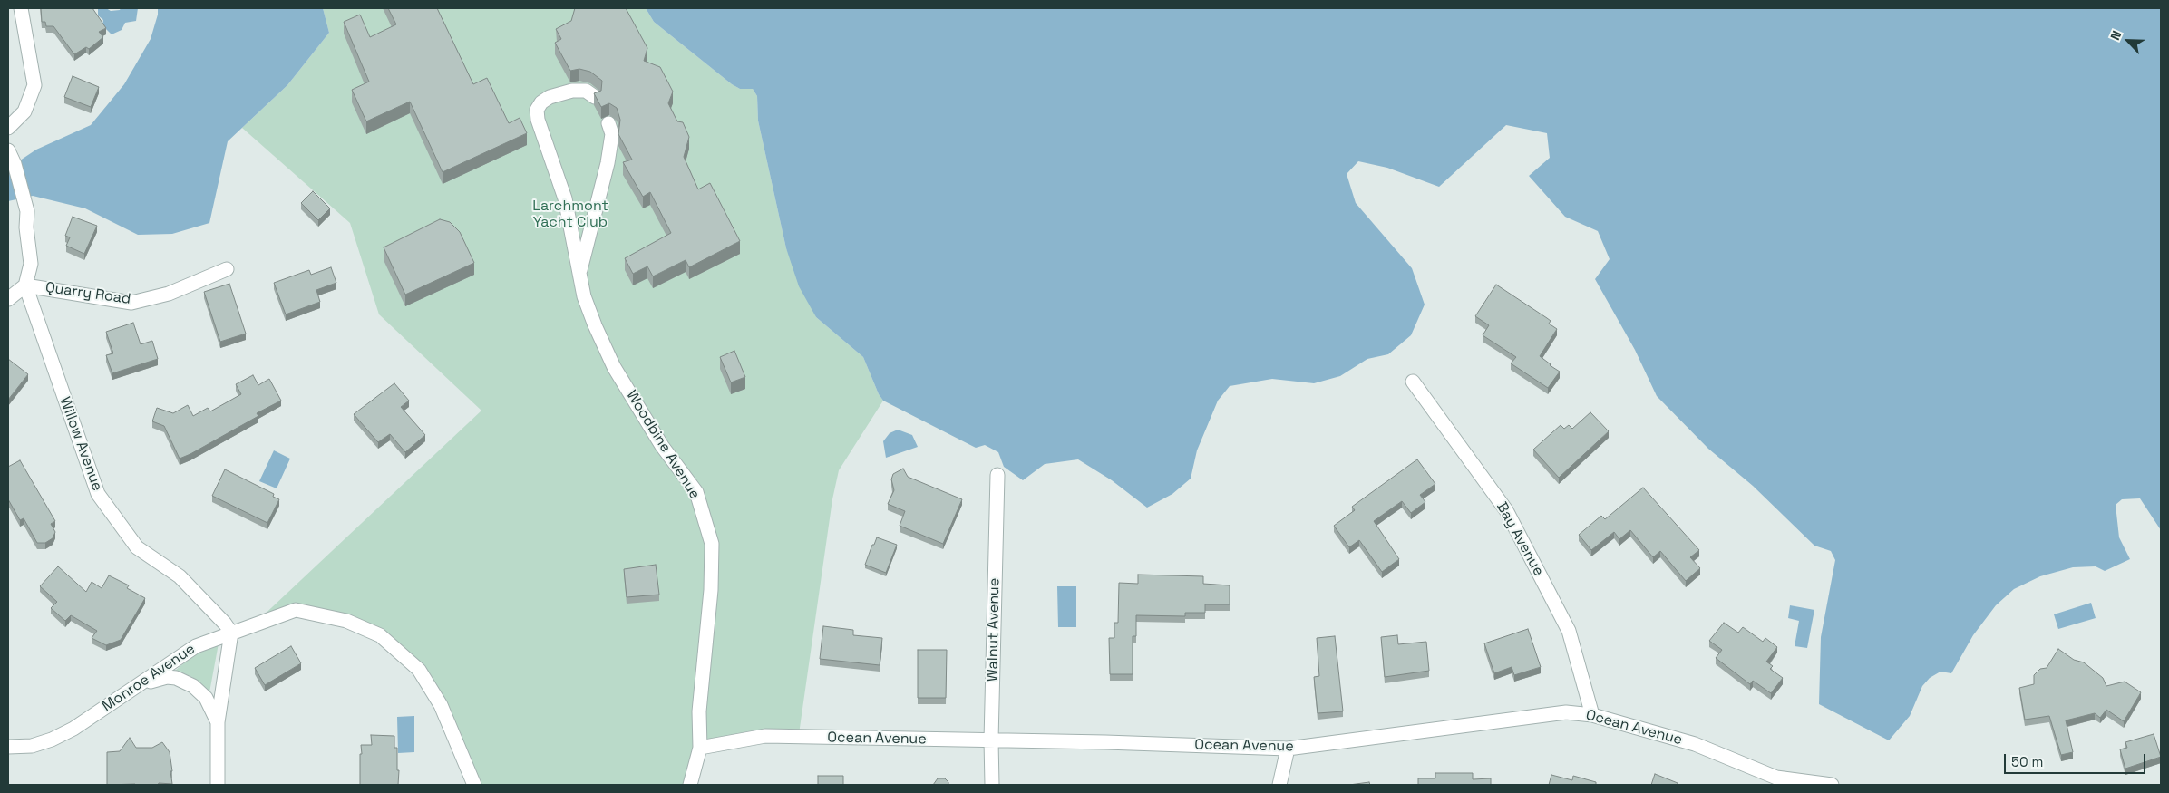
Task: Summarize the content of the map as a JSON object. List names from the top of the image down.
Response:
{
  "streets": {
    "street": [
      "Quarry Road",
      "Willow Avenue",
      "Woodbine Avenue",
      "Bay Avenue",
      "Walnut Avenue",
      "Monroe Avenue",
      "Ocean Avenue"
    ]
  },
  "crossings": [
    ["Quarry Road", "Willow Avenue"],
    ["Willow Avenue", "Monroe Avenue"],
    ["Woodbine Avenue", "Ocean Avenue"],
    ["Bay Avenue", "Ocean Avenue"],
    ["Walnut Avenue", "Ocean Avenue"]
  ],
  "parks": ["Larchmont Yacht Club"],
  "scale_bar": "50 m",
  "north": "top left"
}
